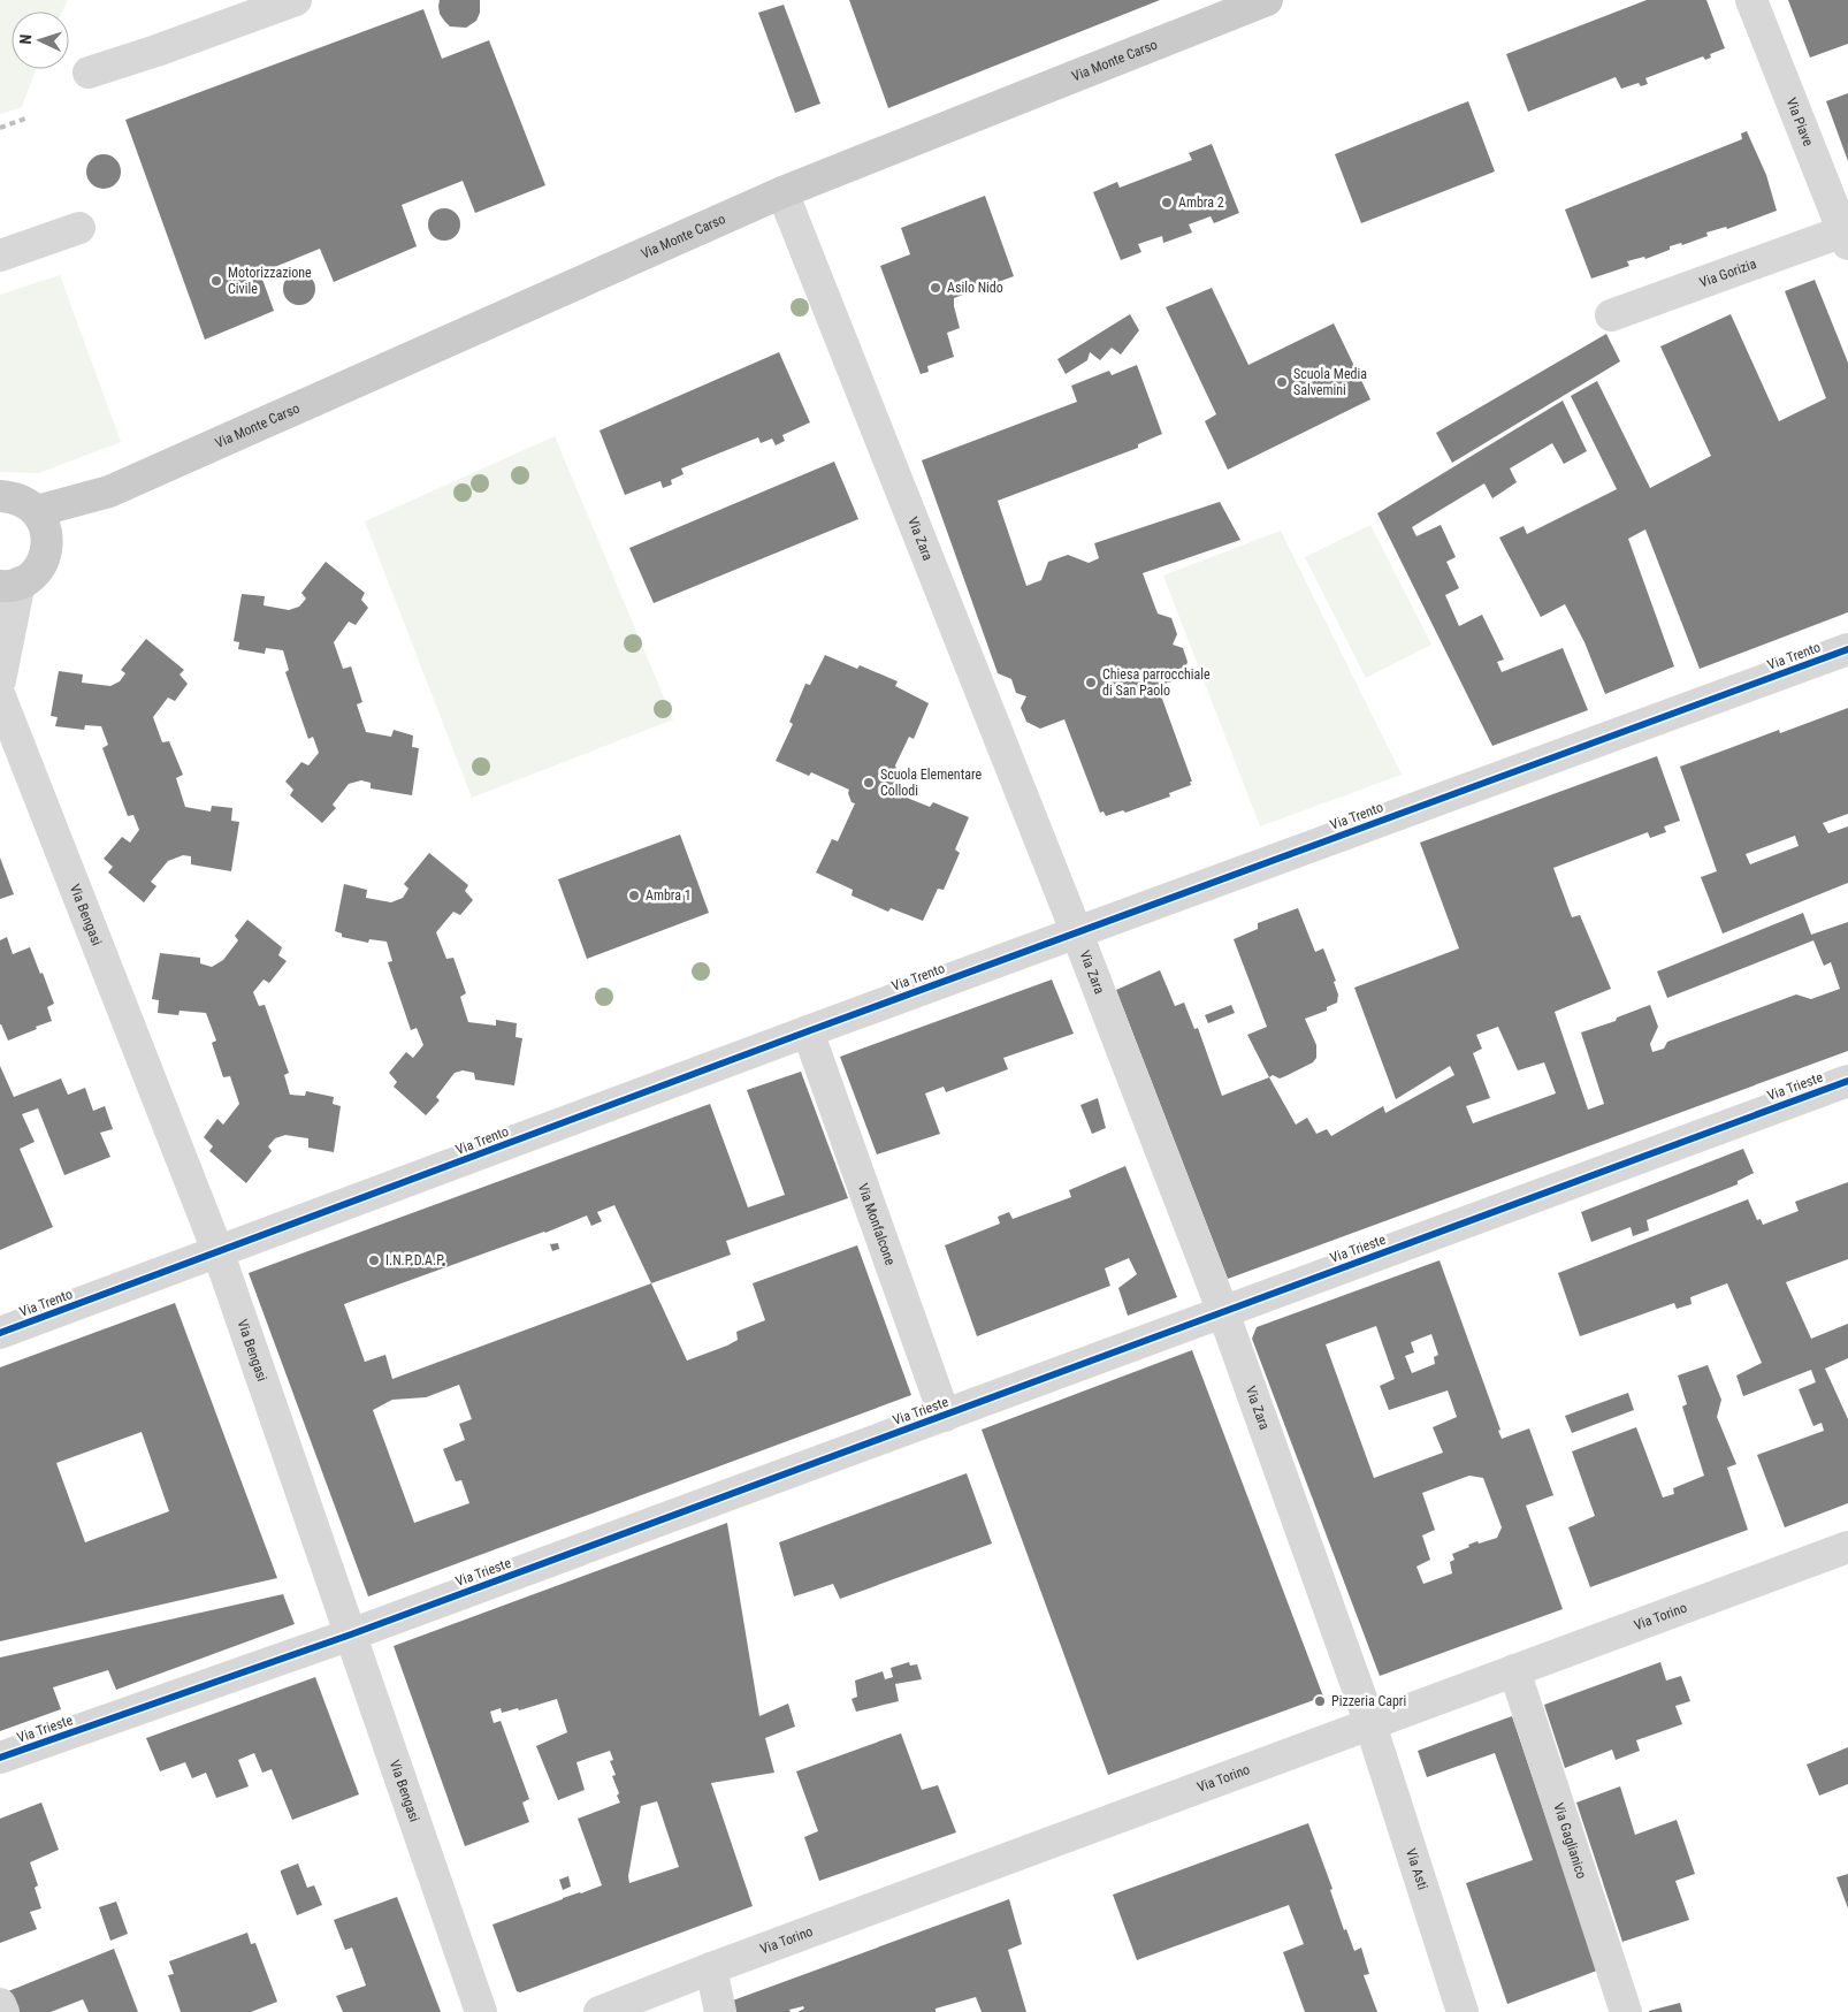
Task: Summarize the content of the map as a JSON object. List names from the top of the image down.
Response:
{
  "streets": {
    "main road": ["Via Monte Carso"],
    "street": [
      "Via Piave",
      "Via Gorizia",
      "Via Zara",
      "Via Trento",
      "Via Bengasi",
      "Via Trieste",
      "Via Monfalcone",
      "Via Torino",
      "Via Gaglianico",
      "Via Asti"
    ]
  },
  "crossings": [
    ["Via Monte Carso", "Via Zara"],
    ["Via Piave", "Via Gorizia"],
    ["Via Zara", "Via Trento"],
    ["Via Zara", "Via Trieste"],
    ["Via Zara", "Via Torino"],
    ["Via Zara", "Via Asti"],
    ["Via Trento", "Via Bengasi"],
    ["Via Trento", "Via Monfalcone"],
    ["Via Bengasi", "Via Trieste"],
    ["Via Trieste", "Via Monfalcone"],
    ["Via Torino", "Via Gaglianico"],
    ["Via Torino", "Via Asti"]
  ],
  "places": [
    "Ambra 2",
    "Motorizzazione Civile",
    "Asilo Nido",
    "Scuola Media Salvemini",
    "Chiesa parrocchiale di San Paolo",
    "Scuola Elementare Collodi",
    "Ambra 1",
    "I.N.P.D.A.P.",
    "Pizzeria Capri"
  ],
  "north": "left"
}
